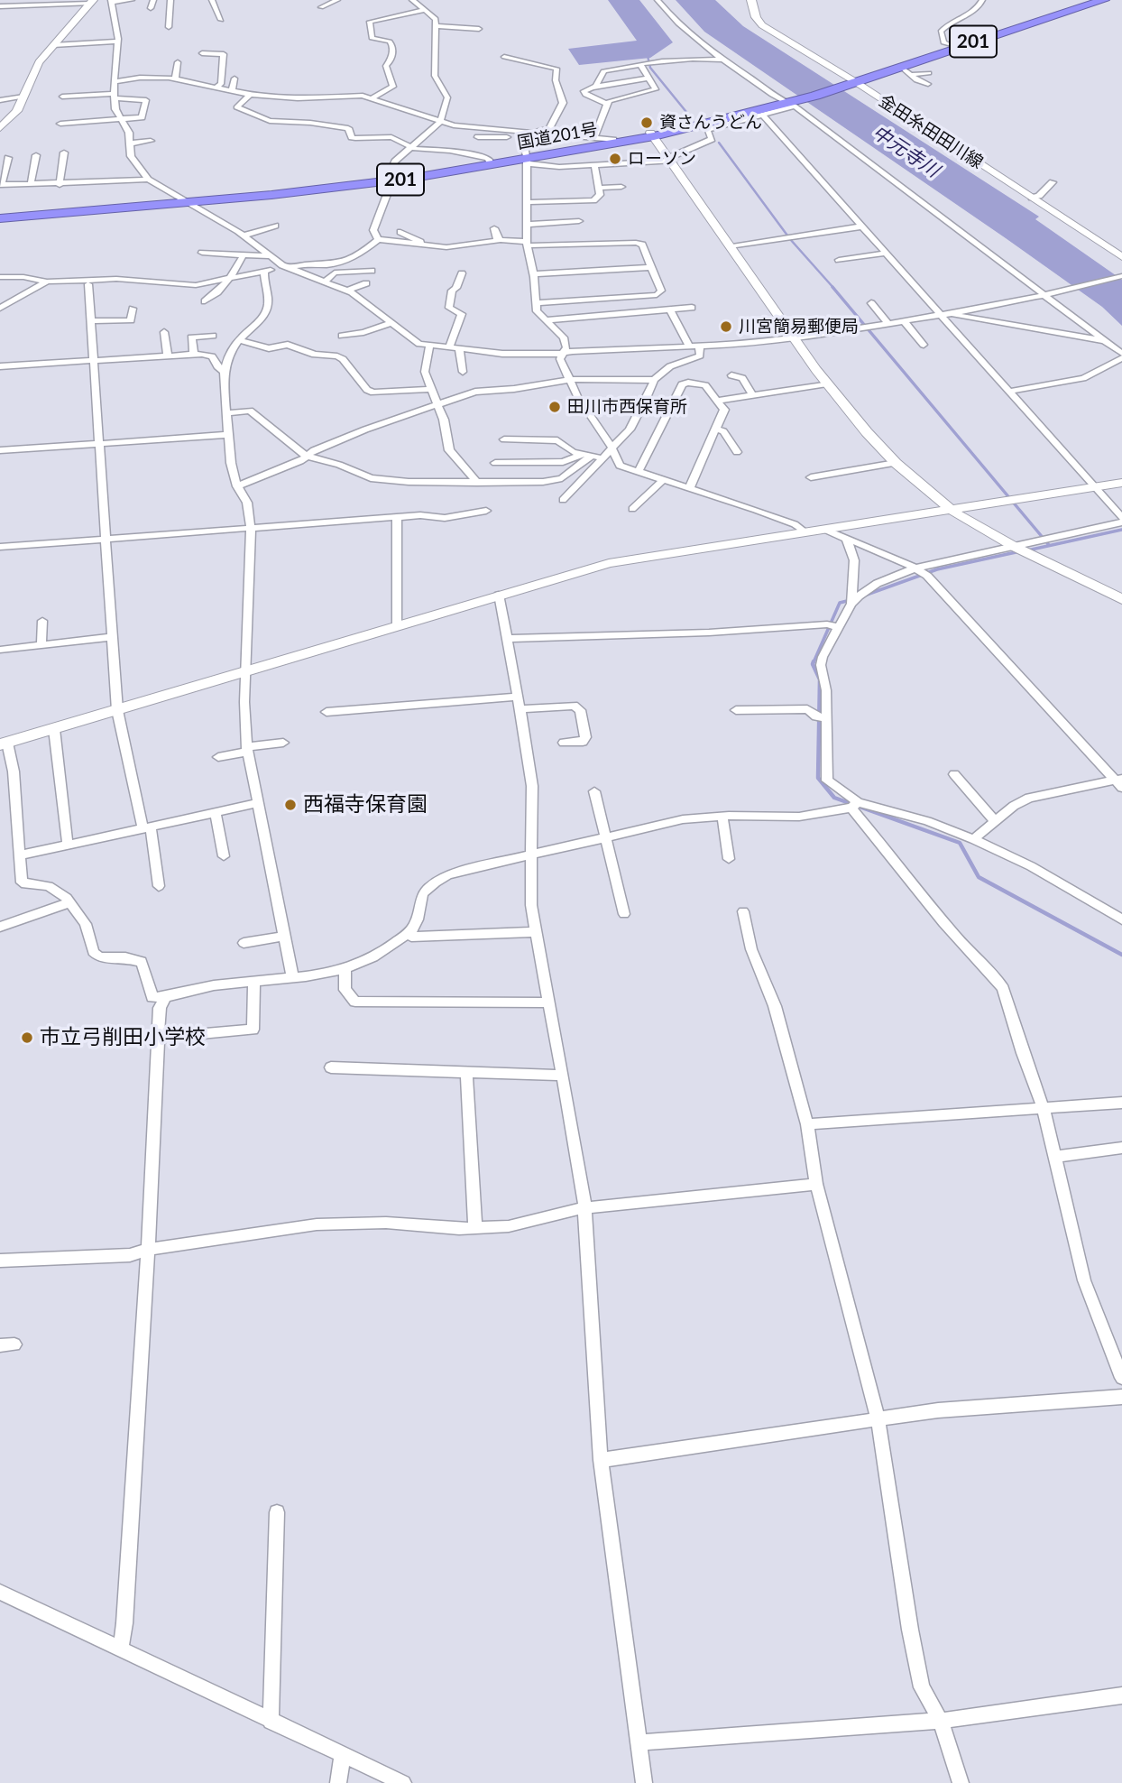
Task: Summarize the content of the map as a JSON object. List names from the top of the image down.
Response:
{
  "streets": {
    "highway": ["201", "国道201号"],
    "street": ["金田糸田田川線"]
  },
  "crossings": [
    ["金田糸田田川線", "国道201号"]
  ],
  "water": ["中元寺川"],
  "places": [
    "資さんうどん",
    "ローソン",
    "川宮簡易郵便局",
    "田川市西保育所",
    "西福寺保育園",
    "市立弓削田小学校"
  ]
}
